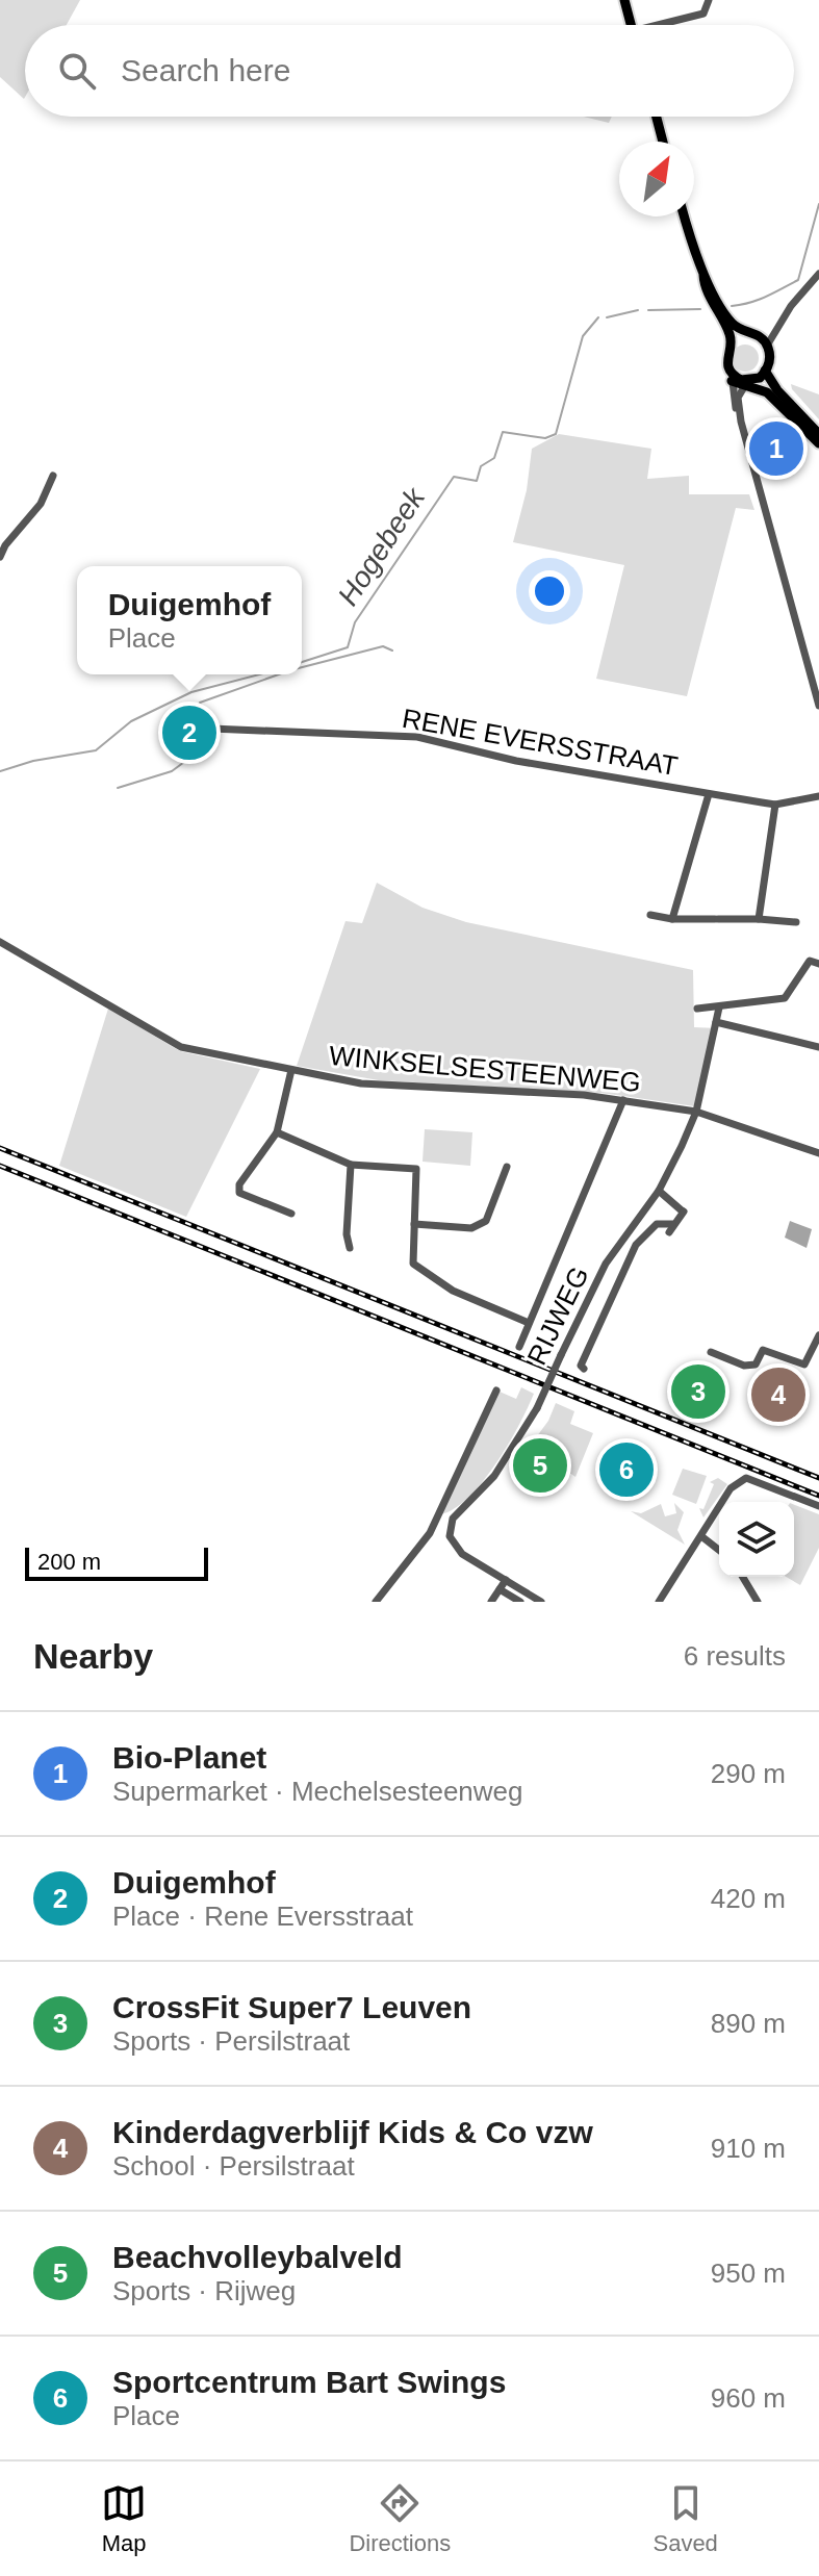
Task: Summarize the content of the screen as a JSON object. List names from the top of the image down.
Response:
{
  "streets": {
    "street": ["RENE EVERSSTRAAT", "WINKSELSESTEENWEG", "RIJWEG"]
  },
  "crossings": [
    ["WINKSELSESTEENWEG", "RIJWEG"]
  ],
  "water": ["Hogebeek"],
  "scale_bar": "200 m",
  "north": "top right",
  "page": {
    "search": "Search here",
    "pins": [
      "1",
      "2",
      "3",
      "4",
      "5",
      "6"
    ],
    "popup": ["Duigemhof", "Place"],
    "scale": "200 m",
    "heading": ["Nearby", "6 results"],
    "list": [
      {
        "mark": "1",
        "name": "Bio-Planet",
        "note": "Supermarket · Mechelsesteenweg",
        "value": "290 m"
      },
      {
        "mark": "2",
        "name": "Duigemhof",
        "note": "Place · Rene Eversstraat",
        "value": "420 m"
      },
      {
        "mark": "3",
        "name": "CrossFit Super7 Leuven",
        "note": "Sports · Persilstraat",
        "value": "890 m"
      },
      {
        "mark": "4",
        "name": "Kinderdagverblijf Kids & Co vzw",
        "note": "School · Persilstraat",
        "value": "910 m"
      },
      {
        "mark": "5",
        "name": "Beachvolleybalveld",
        "note": "Sports · Rijweg",
        "value": "950 m"
      },
      {
        "mark": "6",
        "name": "Sportcentrum Bart Swings",
        "note": "Place",
        "value": "960 m"
      }
    ],
    "nav": ["Map", "Directions", "Saved"]
  }
}
